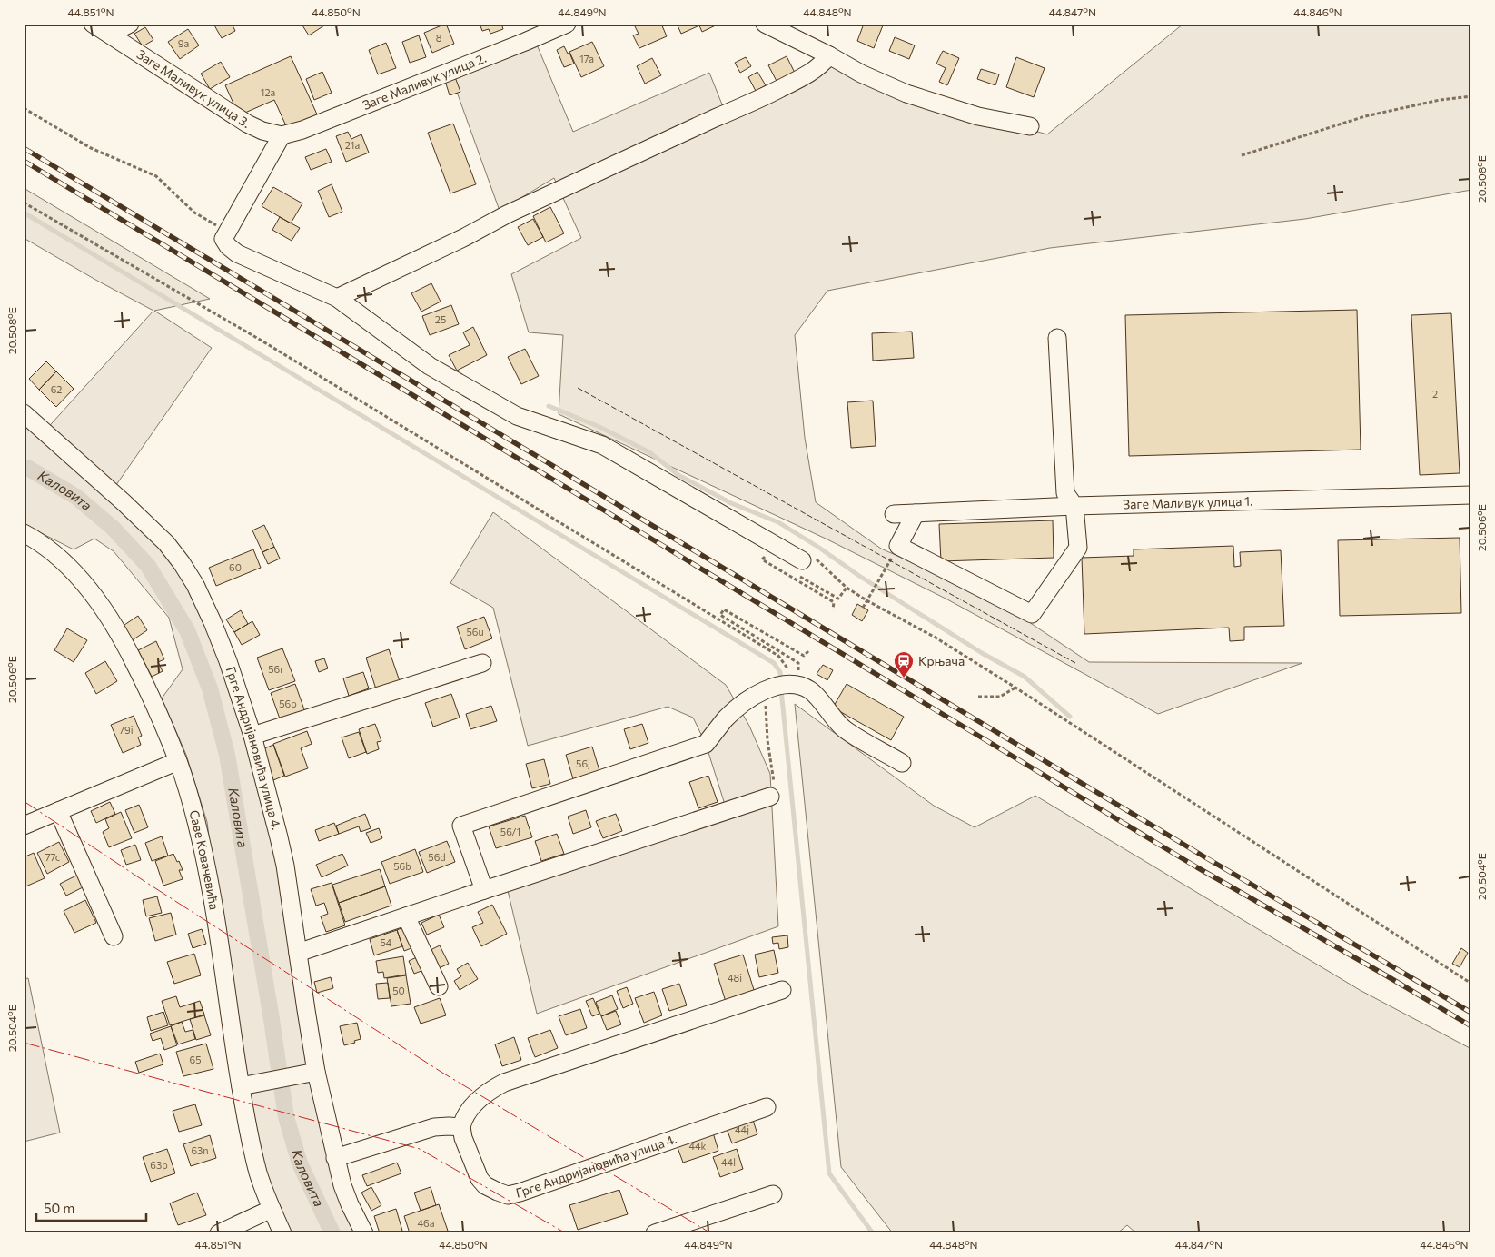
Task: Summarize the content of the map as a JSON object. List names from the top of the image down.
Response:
{
  "streets": {
    "street": [
      "Заге Маливук улица 2.",
      "Заге Маливук улица 3.",
      "Заге Маливук улица 1.",
      "Грге Андријановића улица 4.",
      "Саве Ковачевића"
    ]
  },
  "crossings": [
    ["Заге Маливук улица 2.", "Заге Маливук улица 3."]
  ],
  "water": ["Каловита"],
  "places": {
    "station": ["Крњача"]
  },
  "house_numbers": [
    "8",
    "9a",
    "17a",
    "12a",
    "21a",
    "25",
    "62",
    "2",
    "60",
    "56u",
    "56r",
    "56p",
    "79i",
    "56j",
    "56/1",
    "77c",
    "56d",
    "56b",
    "54",
    "48i",
    "50",
    "65",
    "44j",
    "44k",
    "63n",
    "44l",
    "63p",
    "46a"
  ],
  "scale_bar": "50 m",
  "coordinates": [
    "44.851°N",
    "44.850°N",
    "44.849°N",
    "44.848°N",
    "44.847°N",
    "44.846°N",
    "20.508°E",
    "20.506°E",
    "20.504°E"
  ]
}
